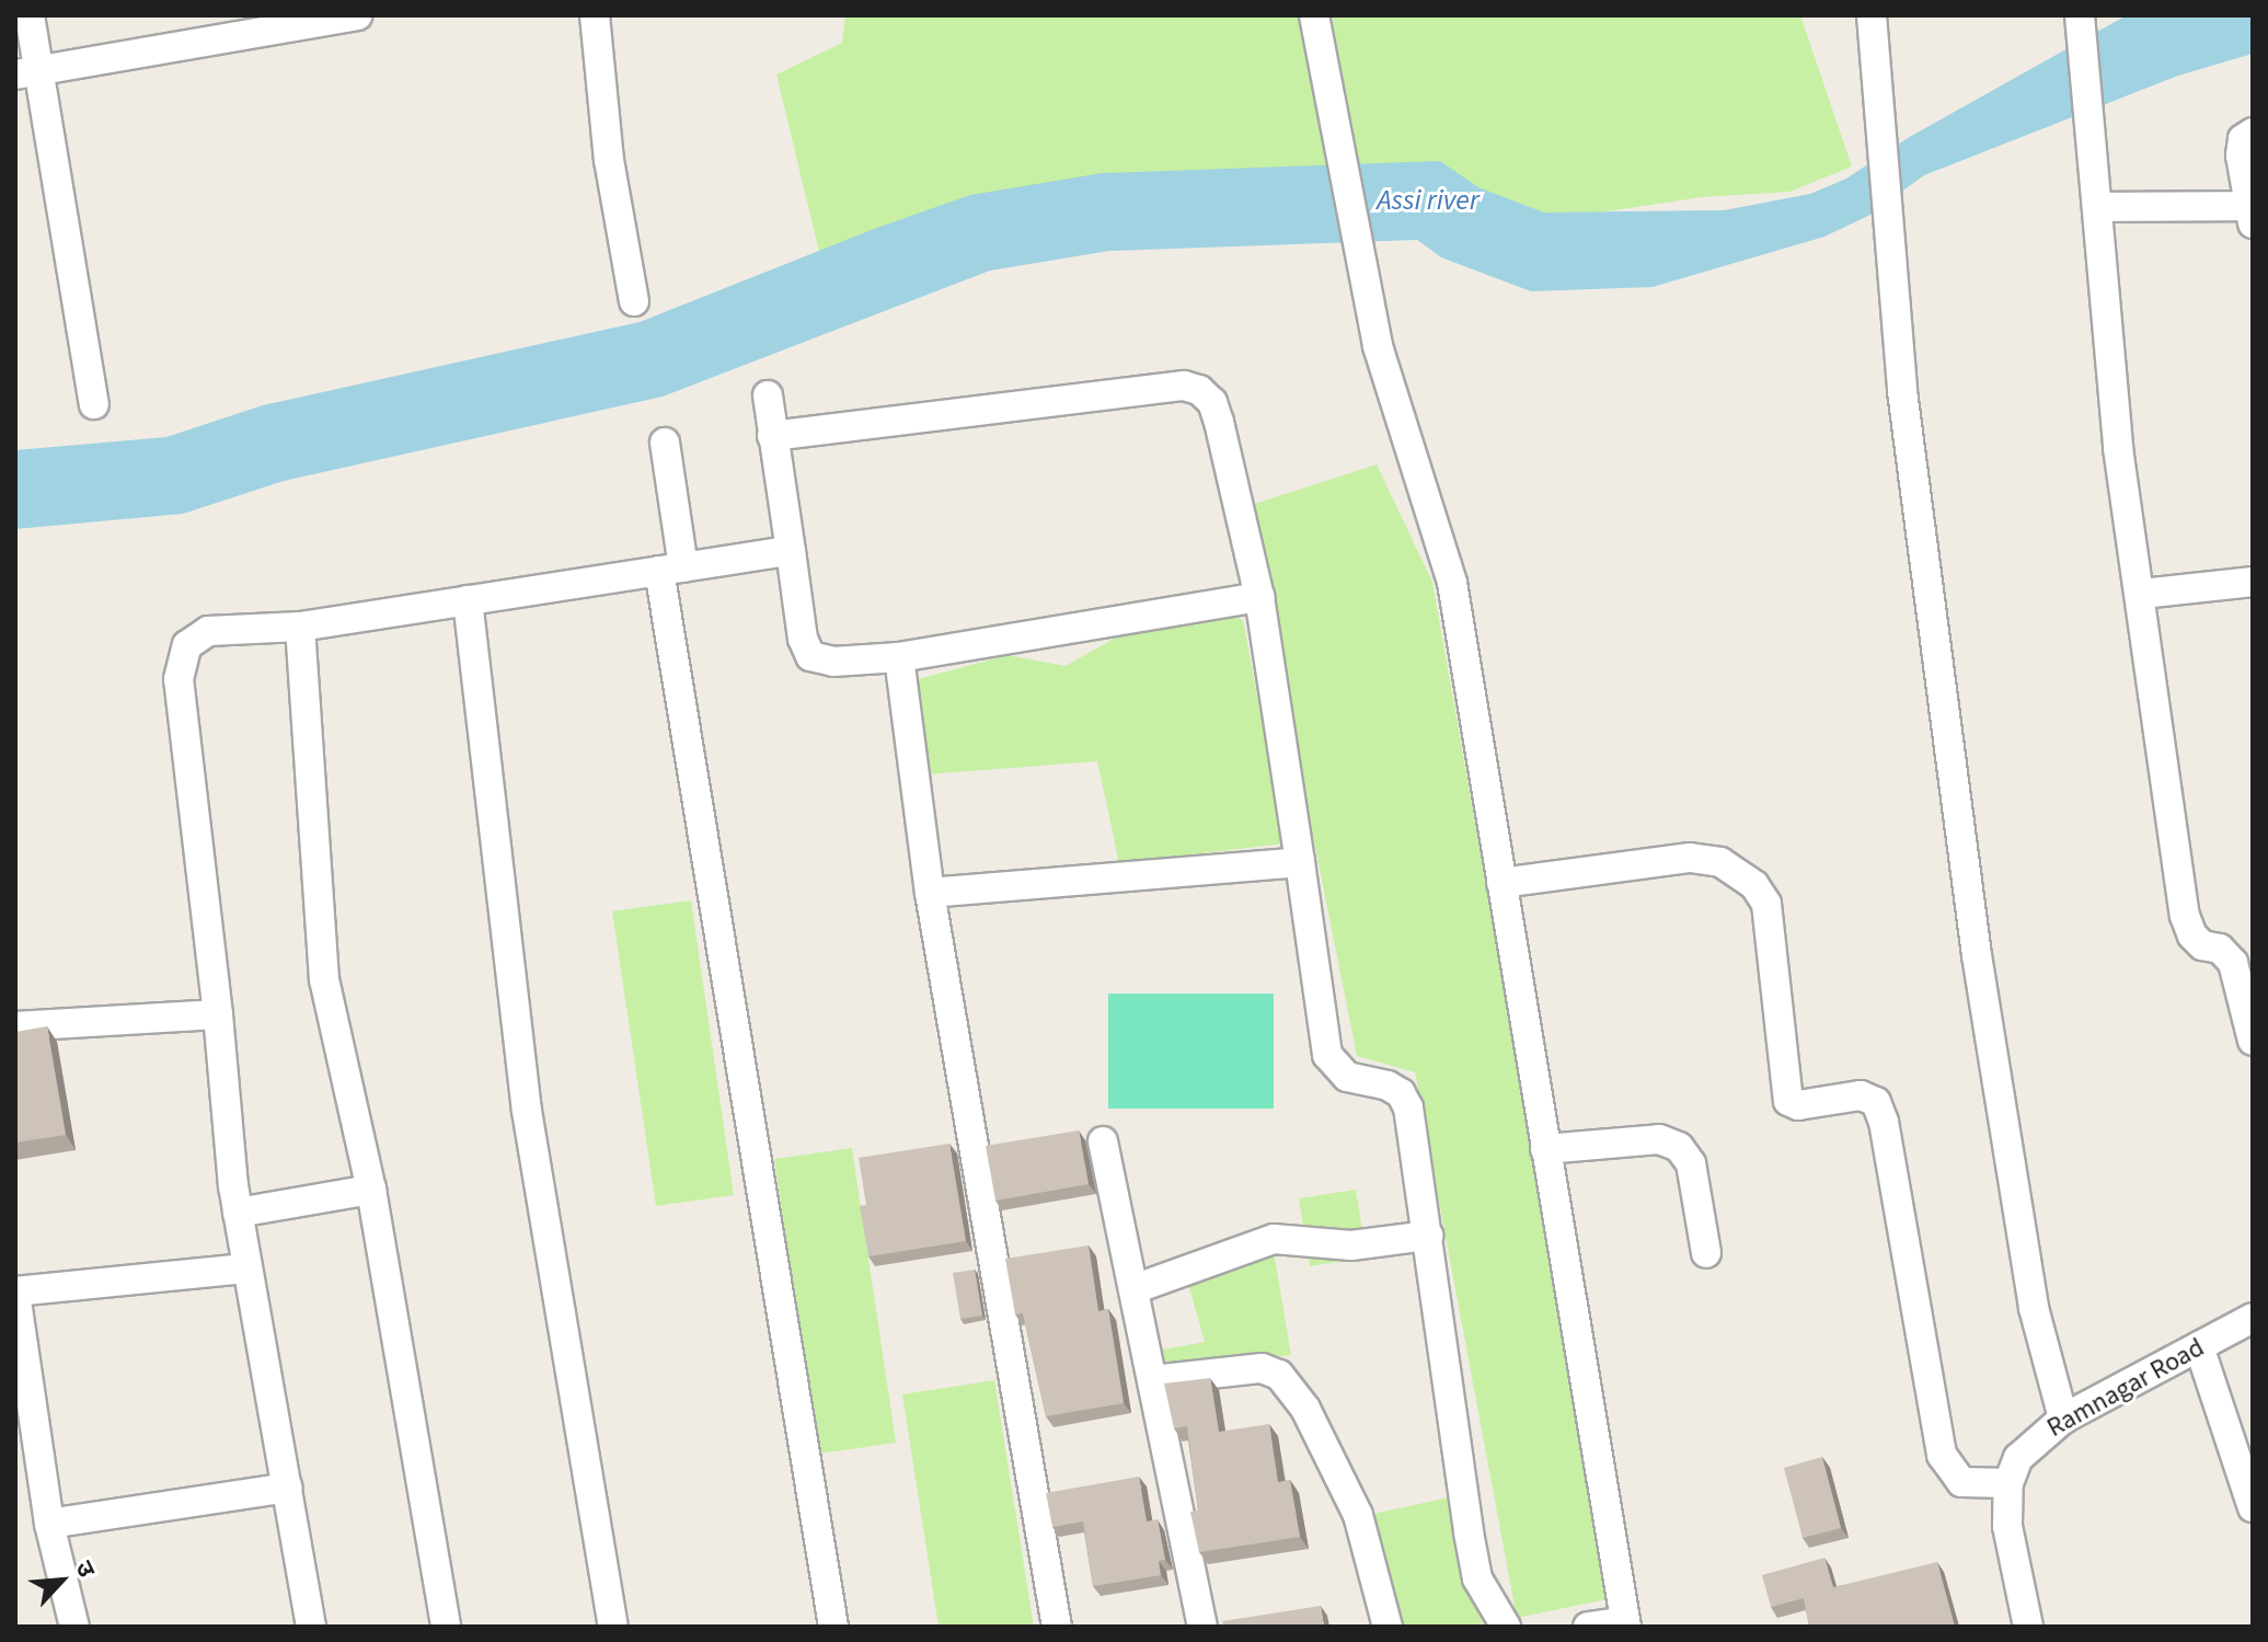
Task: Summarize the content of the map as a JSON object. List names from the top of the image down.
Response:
{
  "streets": {
    "street": ["Ramnagar Road"]
  },
  "water": ["Assi river"],
  "north": "top right"
}
